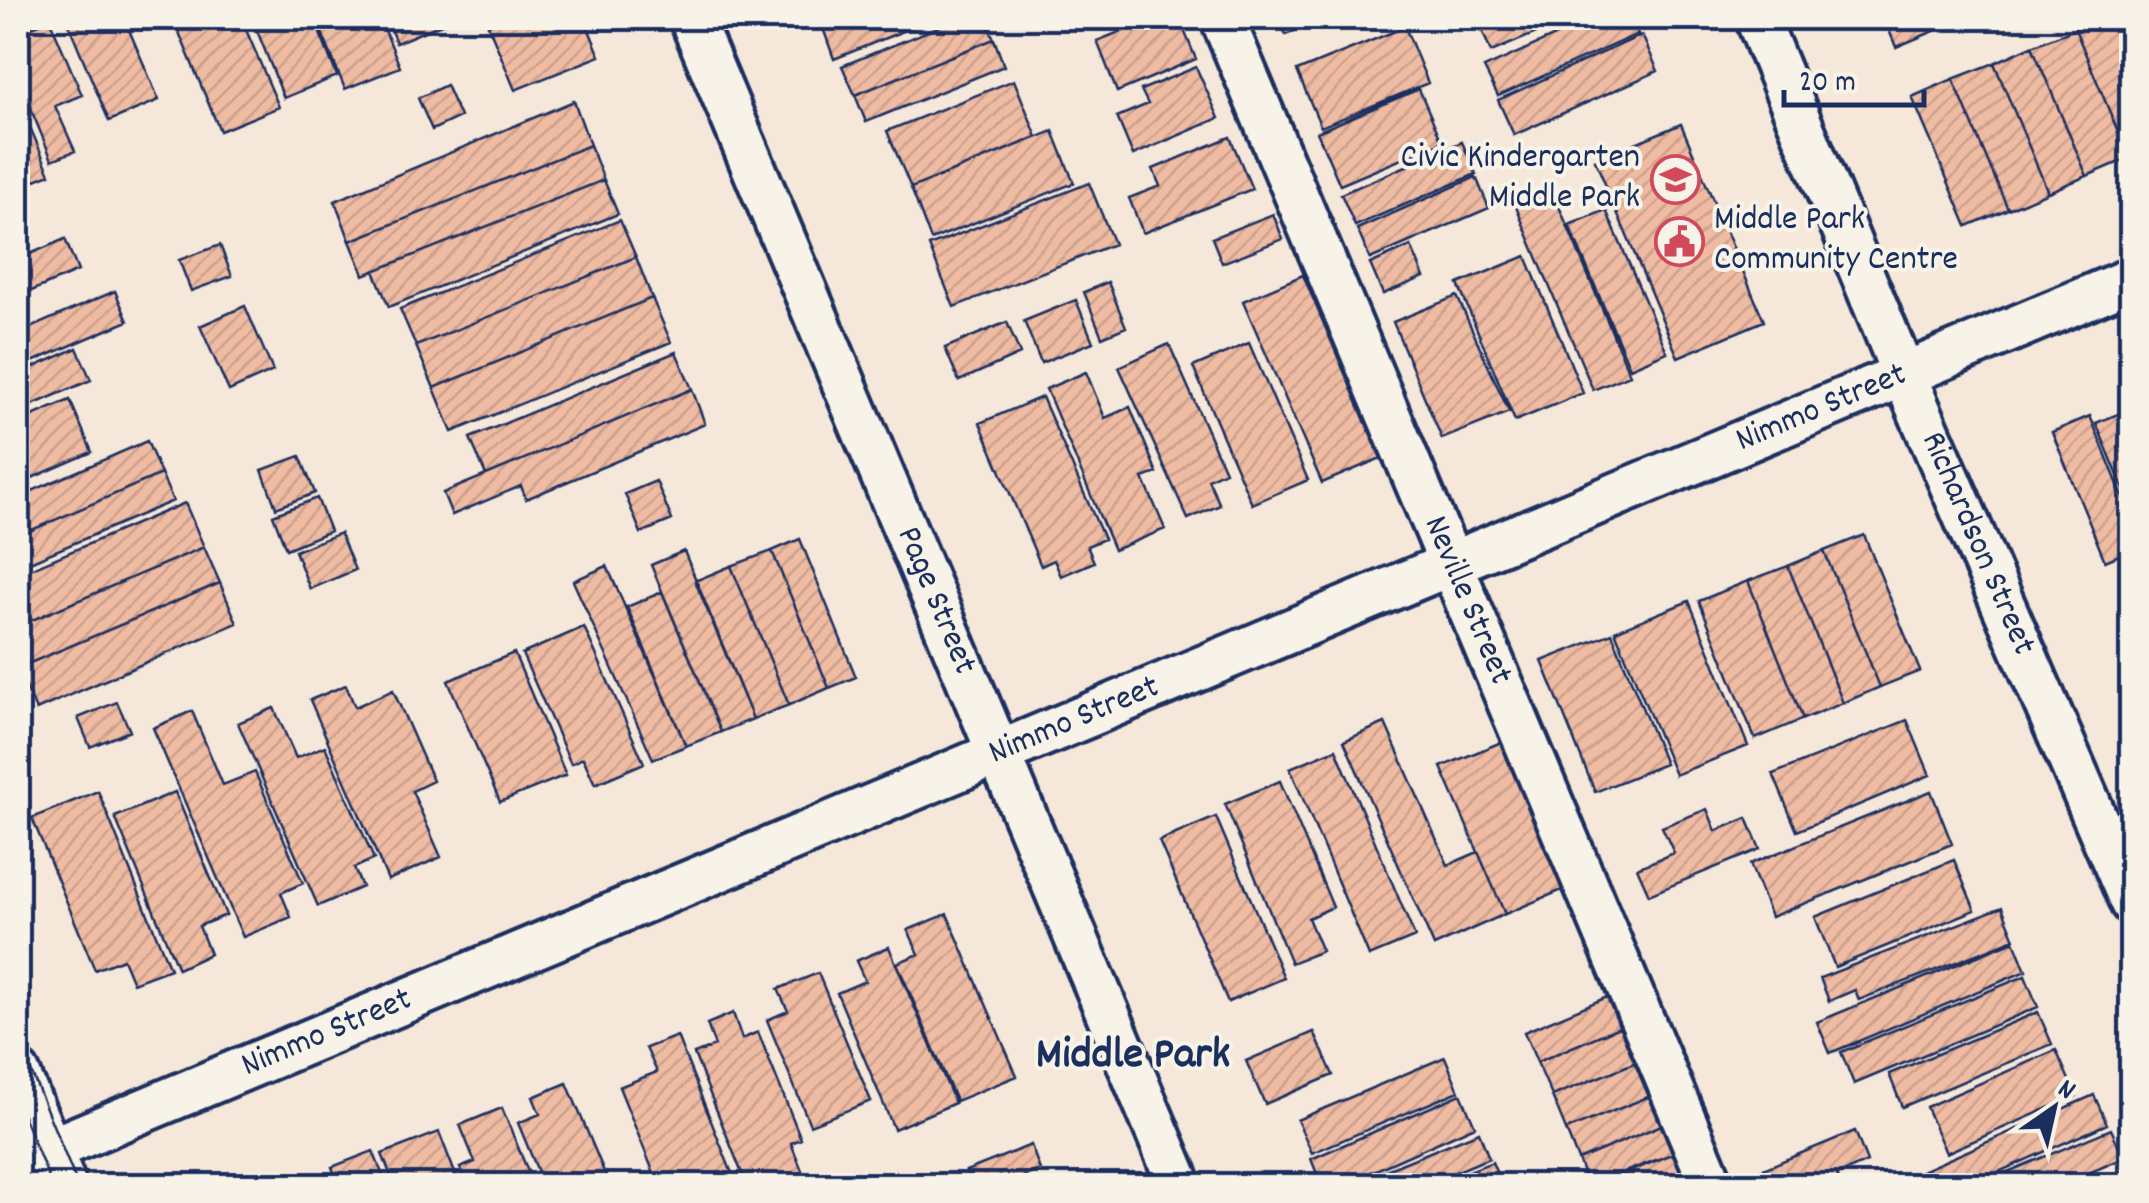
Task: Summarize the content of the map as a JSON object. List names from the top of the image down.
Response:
{
  "streets": {
    "street": [
      "Nimmo Street",
      "Richardson Street",
      "Neville Street",
      "Page Street"
    ]
  },
  "crossings": [
    ["Nimmo Street", "Richardson Street"],
    ["Nimmo Street", "Neville Street"],
    ["Nimmo Street", "Page Street"]
  ],
  "districts": ["Middle Park"],
  "places": {
    "school or university": ["Civic Kindergarten Middle Park"],
    "public building": ["Middle Park Community Centre"]
  },
  "scale_bar": "20 m",
  "north": "top right"
}
